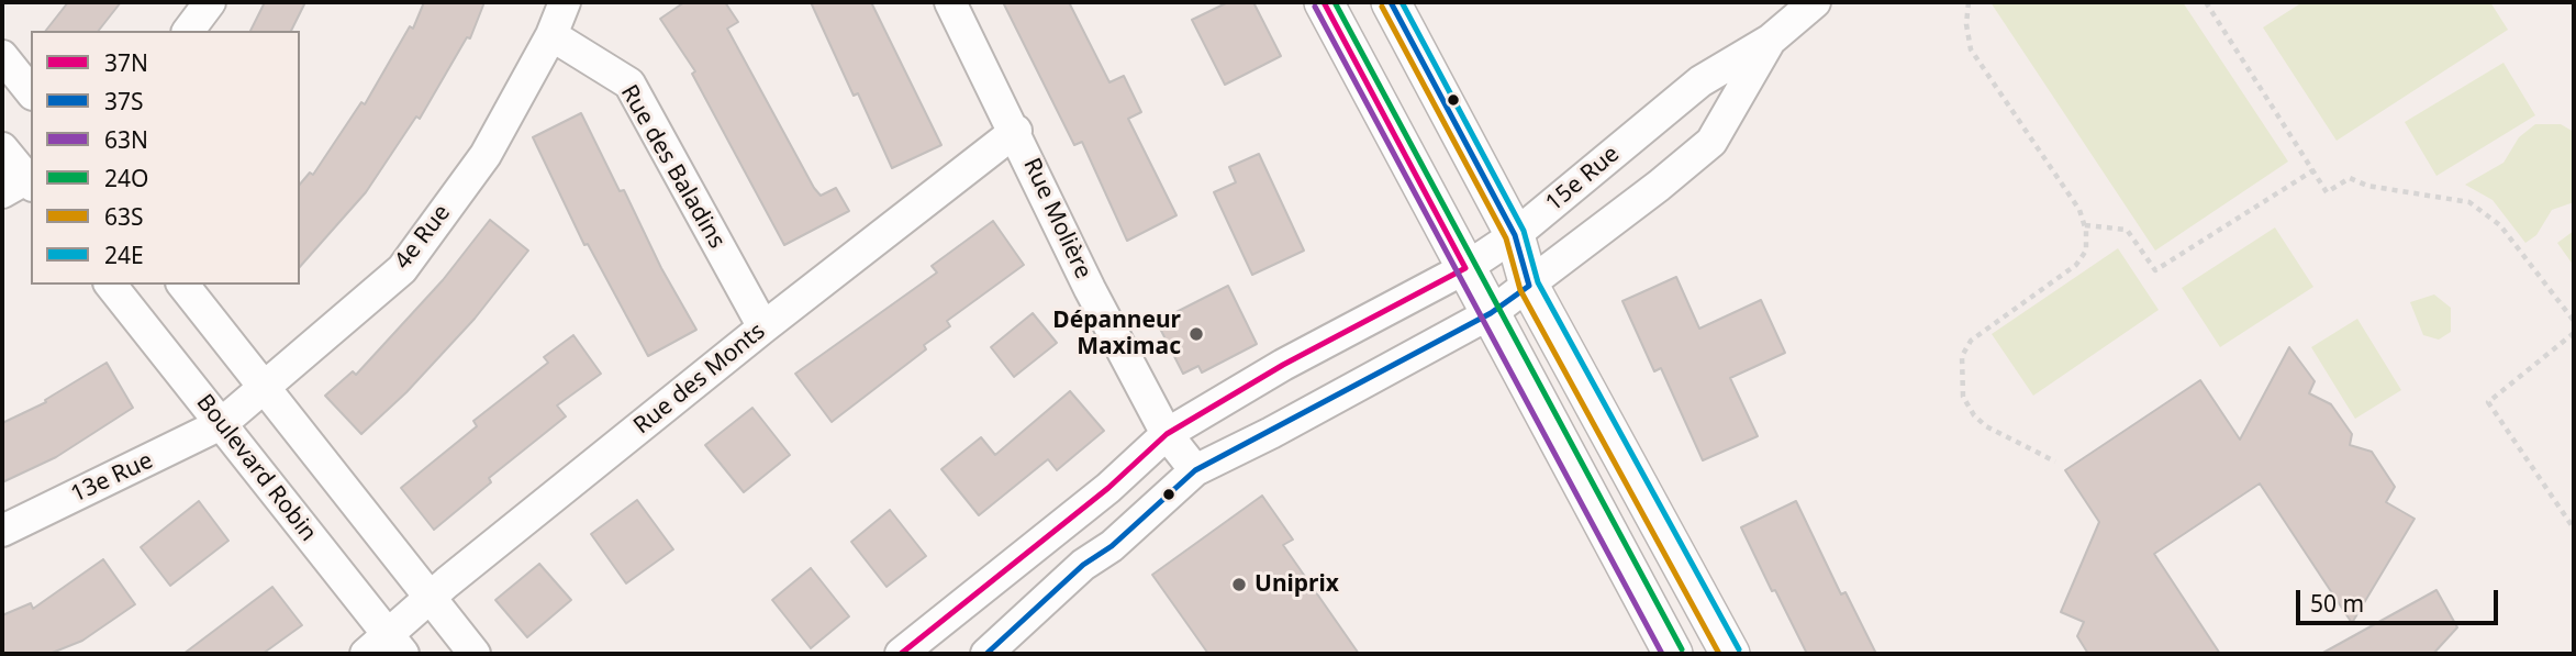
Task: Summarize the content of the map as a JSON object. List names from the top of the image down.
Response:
{
  "streets": {
    "street": [
      "Rue des Baladins",
      "15e Rue",
      "Rue Molière",
      "4e Rue",
      "Rue des Monts",
      "Boulevard Robin",
      "13e Rue"
    ]
  },
  "crossings": [
    ["Rue des Baladins", "4e Rue"],
    ["Rue des Baladins", "Rue des Monts"],
    ["15e Rue", "Rue Molière"],
    ["Rue Molière", "Rue des Monts"],
    ["4e Rue", "Boulevard Robin"],
    ["4e Rue", "13e Rue"],
    ["Rue des Monts", "Boulevard Robin"],
    ["Boulevard Robin", "13e Rue"]
  ],
  "places": ["Dépanneur Maximac", "Uniprix"],
  "lines": [
    "transit line 37N",
    "transit line 37S",
    "transit line 24O",
    "transit line 24E",
    "transit line 63N",
    "transit line 63S"
  ],
  "legend": [
    "37N",
    "37S",
    "63N",
    "24O",
    "63S",
    "24E"
  ],
  "scale_bar": "50 m"
}
